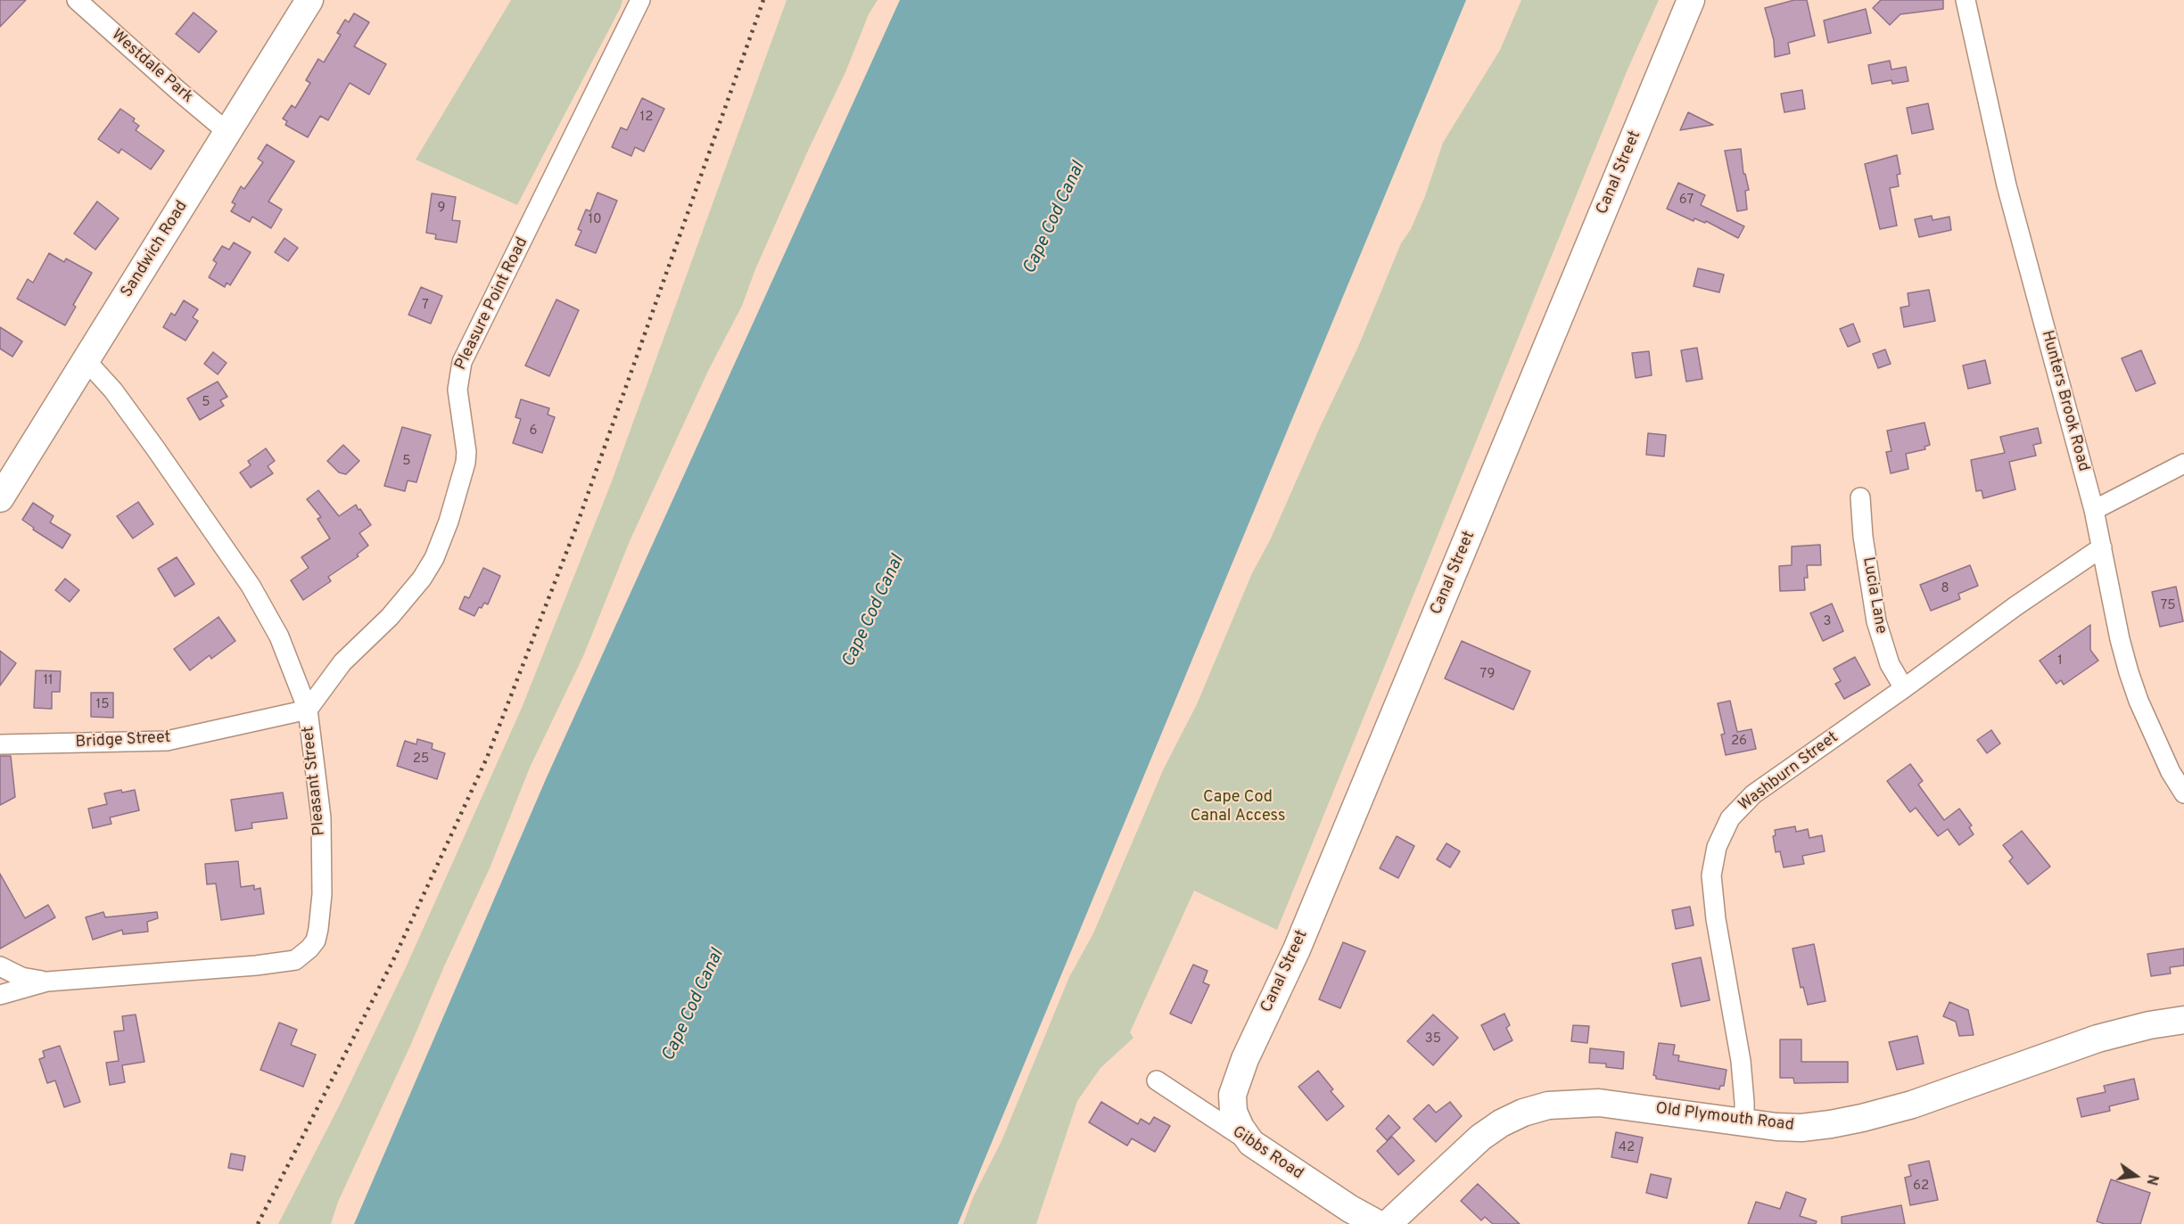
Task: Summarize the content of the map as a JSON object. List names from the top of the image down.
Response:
{
  "streets": {
    "street": [
      "Westdale Park",
      "Canal Street",
      "Sandwich Road",
      "Pleasure Point Road",
      "Hunters Brook Road",
      "Lucia Lane",
      "Bridge Street",
      "Washburn Street",
      "Pleasant Street",
      "Old Plymouth Road",
      "Gibbs Road"
    ]
  },
  "crossings": [
    ["Westdale Park", "Sandwich Road"],
    ["Canal Street", "Gibbs Road"],
    ["Sandwich Road", "Pleasant Street"],
    ["Pleasure Point Road", "Bridge Street"],
    ["Pleasure Point Road", "Pleasant Street"],
    ["Hunters Brook Road", "Washburn Street"],
    ["Lucia Lane", "Washburn Street"],
    ["Bridge Street", "Pleasant Street"],
    ["Washburn Street", "Old Plymouth Road"]
  ],
  "water": ["Cape Cod Canal"],
  "parks": ["Cape Cod Canal Access"],
  "house_numbers": [
    "12",
    "67",
    "9",
    "10",
    "7",
    "5",
    "6",
    "5",
    "8",
    "75",
    "3",
    "1",
    "79",
    "11",
    "15",
    "26",
    "25",
    "35",
    "42",
    "62"
  ],
  "north": "right"
}
